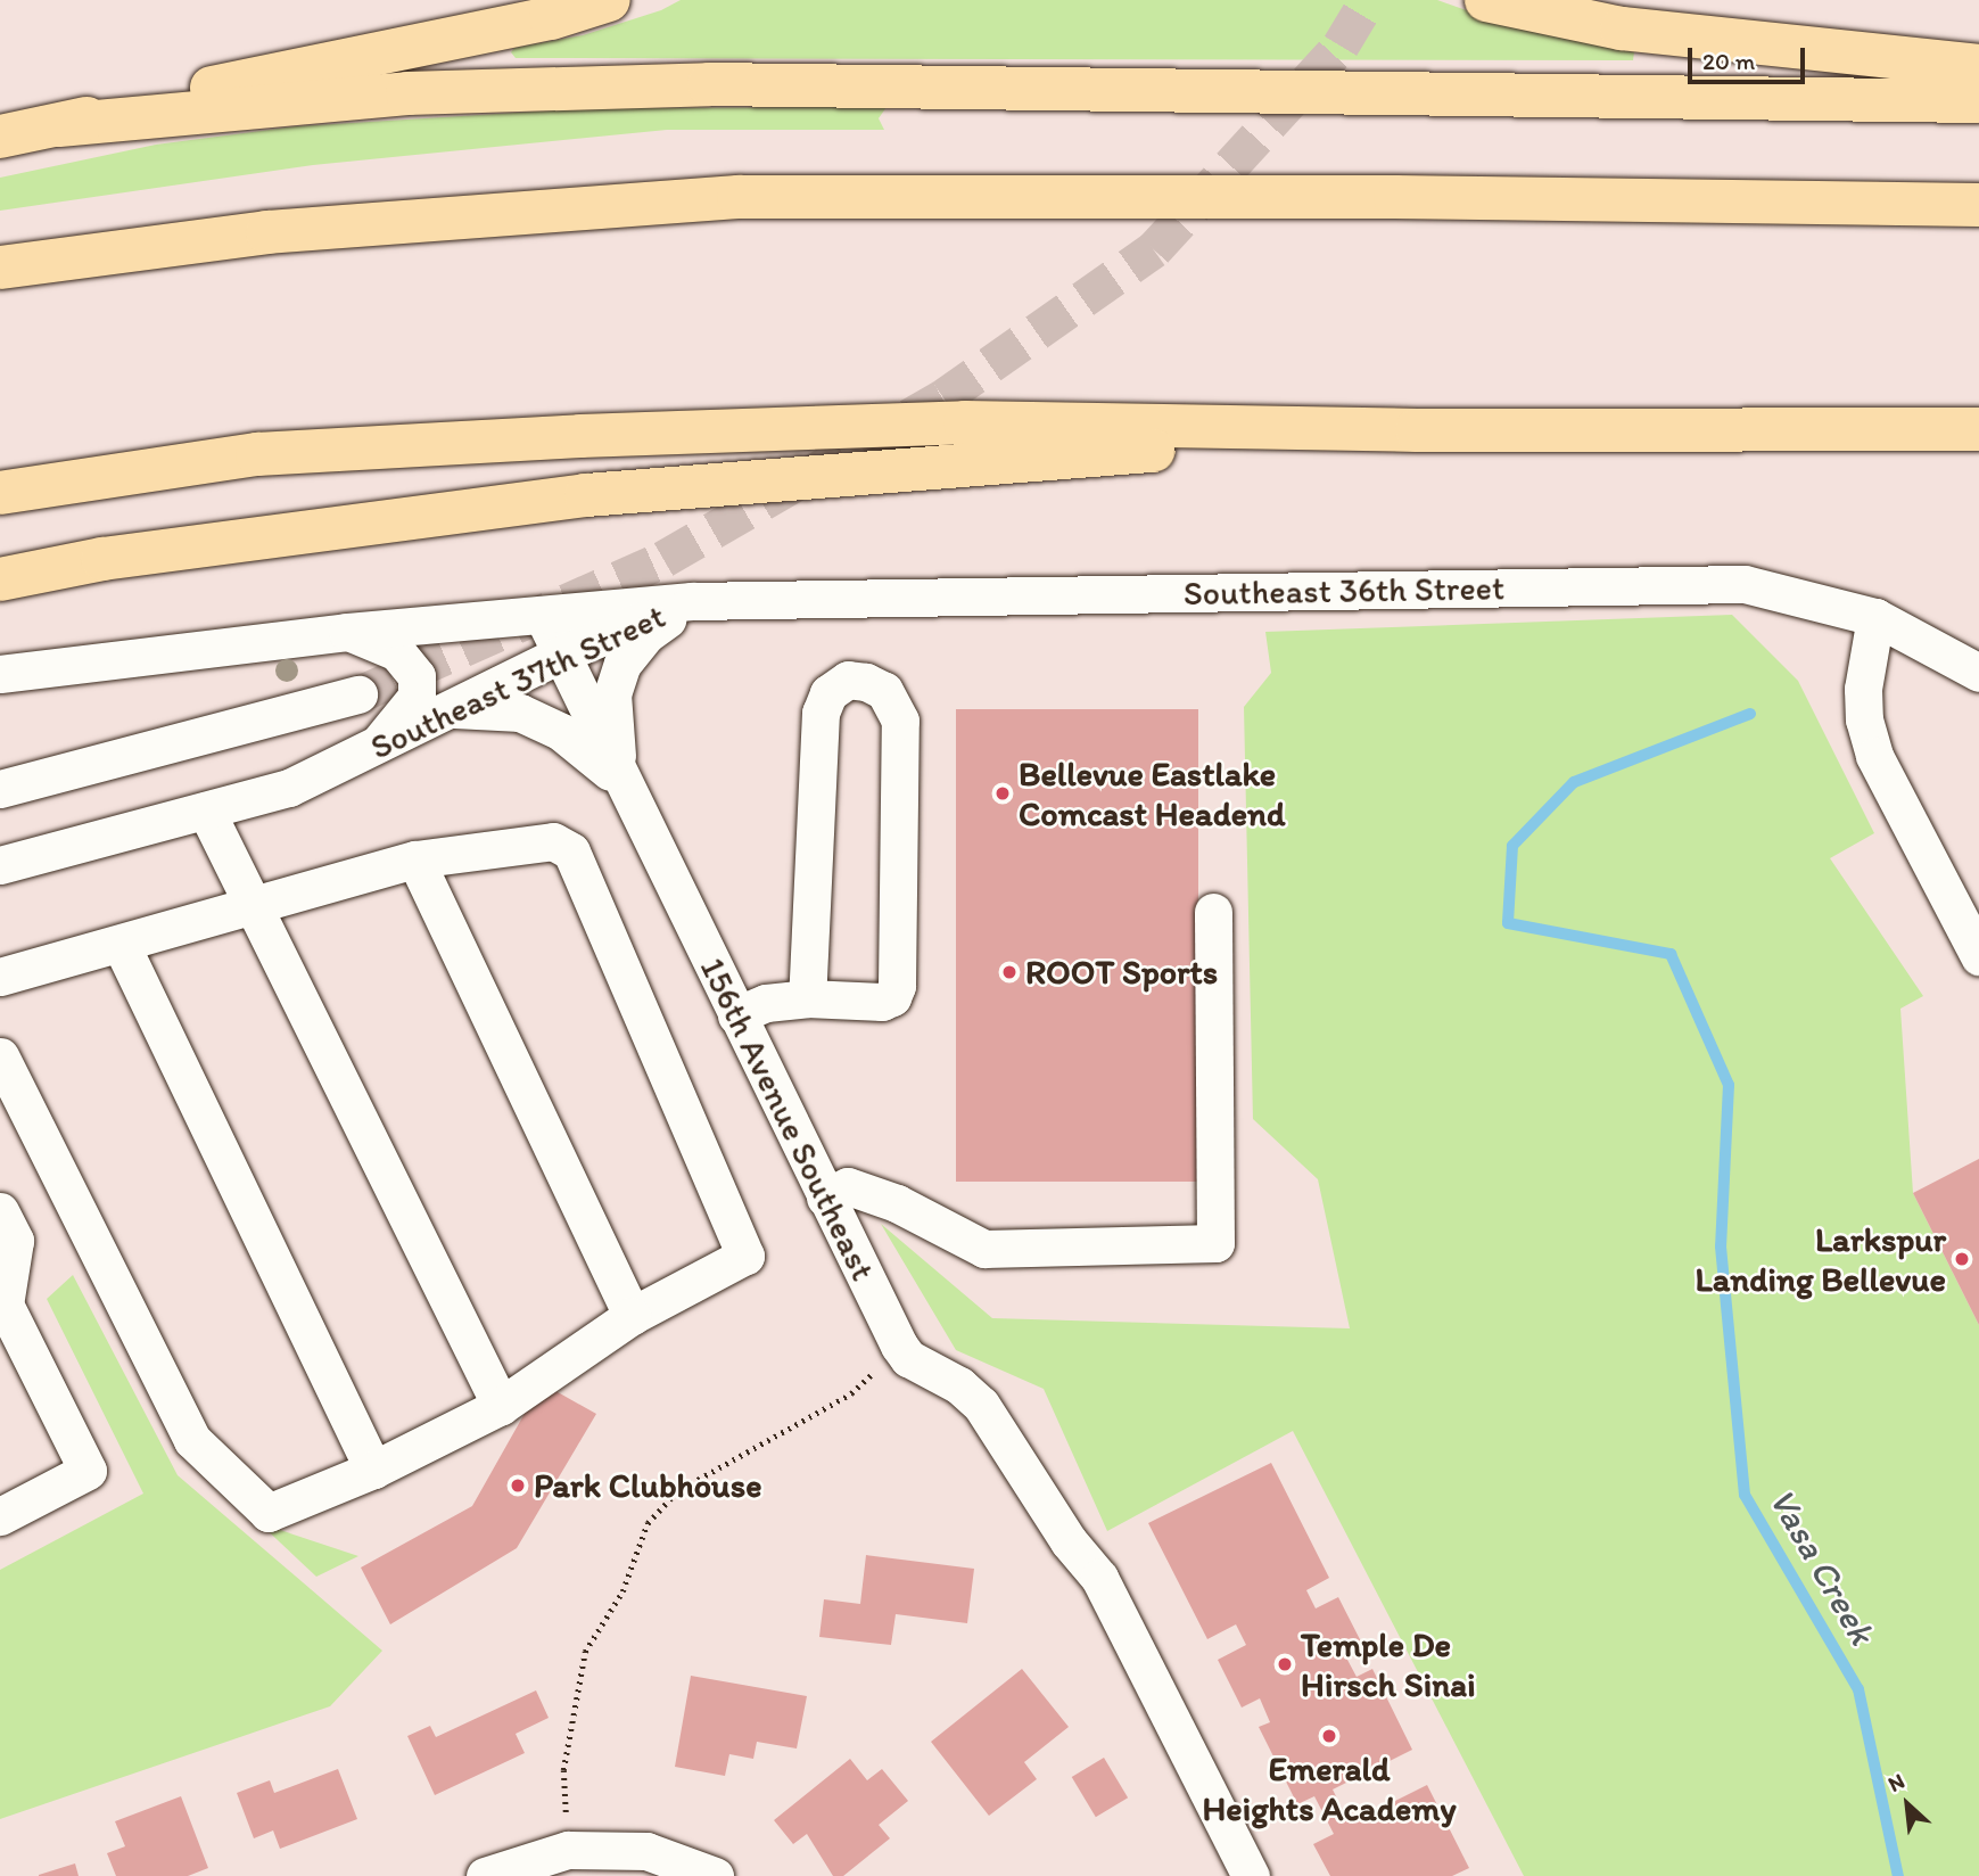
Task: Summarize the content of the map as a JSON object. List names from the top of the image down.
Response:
{
  "streets": {
    "street": ["Southeast 36th Street", "Southeast 37th Street", "156th Avenue Southeast"]
  },
  "crossings": [
    ["Southeast 36th Street", "Southeast 37th Street"],
    ["Southeast 37th Street", "156th Avenue Southeast"]
  ],
  "water": ["Vasa Creek"],
  "places": [
    "Bellevue Eastlake Comcast Headend",
    "ROOT Sports",
    "Larkspur Landing Bellevue",
    "Park Clubhouse",
    "Temple De Hirsch Sinai",
    "Emerald Heights Academy"
  ],
  "scale_bar": "20 m",
  "north": "top left"
}
